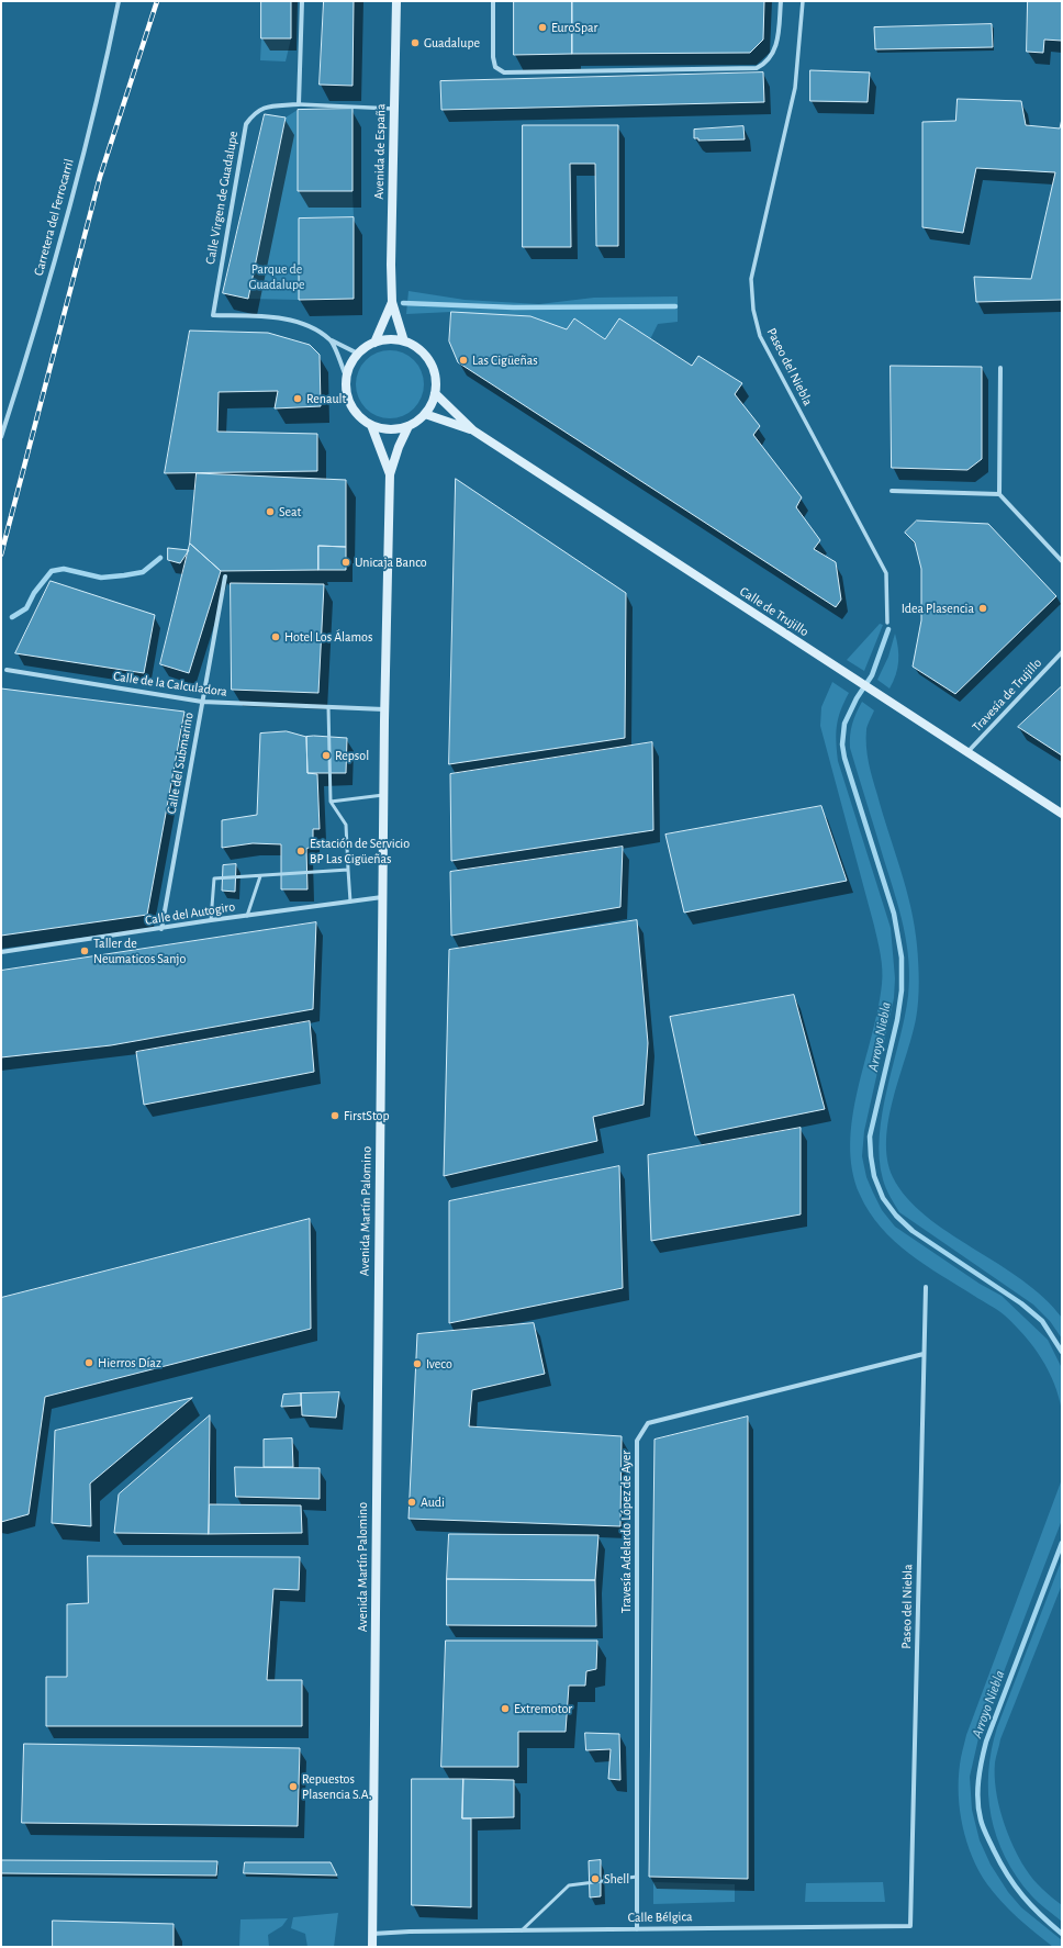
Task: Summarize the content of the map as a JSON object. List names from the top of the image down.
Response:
{
  "streets": {
    "main road": ["Avenida de España", "Calle de Trujillo", "Avenida Martín Palomino"],
    "street": [
      "Calle Virgen de Guadalupe",
      "Carretera del Ferrocarril",
      "Paseo del Niebla",
      "Calle de la Calculadora",
      "Travesía de Trujillo",
      "Calle del Submarino",
      "Calle del Autogiro",
      "Travesía Adelardo López de Ayer",
      "Calle Bélgica"
    ]
  },
  "crossings": [
    ["Avenida de España", "Calle Virgen de Guadalupe"],
    ["Avenida de España", "Avenida Martín Palomino"],
    ["Calle Virgen de Guadalupe", "Avenida Martín Palomino"],
    ["Paseo del Niebla", "Travesía Adelardo López de Ayer"],
    ["Paseo del Niebla", "Calle Bélgica"],
    ["Calle de Trujillo", "Travesía de Trujillo"],
    ["Calle de la Calculadora", "Calle del Submarino"],
    ["Calle de la Calculadora", "Avenida Martín Palomino"],
    ["Calle del Submarino", "Calle del Autogiro"],
    ["Calle del Autogiro", "Avenida Martín Palomino"],
    ["Avenida Martín Palomino", "Calle Bélgica"],
    ["Travesía Adelardo López de Ayer", "Calle Bélgica"]
  ],
  "water": ["Arroyo Niebla"],
  "parks": ["Parque de Guadalupe"],
  "places": [
    "EuroSpar",
    "Guadalupe",
    "Las Cigüeñas",
    "Renault",
    "Seat",
    "Unicaja Banco",
    "Idea Plasencia",
    "Hotel Los Álamos",
    "Repsol",
    "Estación de Servicio BP Las Cigüeñas",
    "Taller de Neumaticos Sanjo",
    "FirstStop",
    "Hierros Díaz",
    "Iveco",
    "Audi",
    "Extremotor",
    "Repuestos Plasencia S.A.",
    "Shell"
  ]
}
